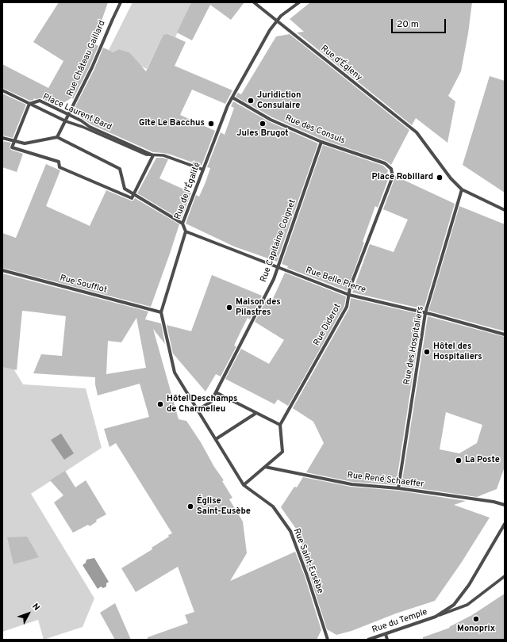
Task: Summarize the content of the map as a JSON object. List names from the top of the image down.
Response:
{
  "streets": {
    "street": [
      "Rue Château Gaillard",
      "Rue d'Égleny",
      "Place Laurent Bard",
      "Rue des Consuls",
      "Rue de l'Égalité",
      "Rue Capitaine Coignet",
      "Rue Belle Pierre",
      "Rue Soufflot",
      "Rue Diderot",
      "Rue des Hospitaliers",
      "Rue René Schaeffer",
      "Rue Saint-Eusèbe",
      "Rue du Temple"
    ]
  },
  "crossings": [
    ["Rue Château Gaillard", "Place Laurent Bard"],
    ["Rue d'Égleny", "Rue de l'Égalité"],
    ["Rue d'Égleny", "Rue des Hospitaliers"],
    ["Rue des Consuls", "Rue de l'Égalité"],
    ["Rue des Consuls", "Rue Capitaine Coignet"],
    ["Rue des Consuls", "Rue Diderot"],
    ["Rue de l'Égalité", "Rue Capitaine Coignet"],
    ["Rue de l'Égalité", "Rue Belle Pierre"],
    ["Rue de l'Égalité", "Rue Soufflot"],
    ["Rue de l'Égalité", "Rue Saint-Eusèbe"],
    ["Rue Capitaine Coignet", "Rue Belle Pierre"],
    ["Rue Belle Pierre", "Rue Diderot"],
    ["Rue Belle Pierre", "Rue des Hospitaliers"],
    ["Rue des Hospitaliers", "Rue René Schaeffer"]
  ],
  "places": [
    "Juridiction Consulaire",
    "Gîte Le Bacchus",
    "Jules Brugot",
    "Place Robillard",
    "Maison des Pilastres",
    "Hôtel des Hospitaliers",
    "Hôtel Deschamps de Charmelieu",
    "La Poste",
    "Église Saint-Eusèbe",
    "Monoprix"
  ],
  "scale_bar": "20 m",
  "north": "top right"
}
